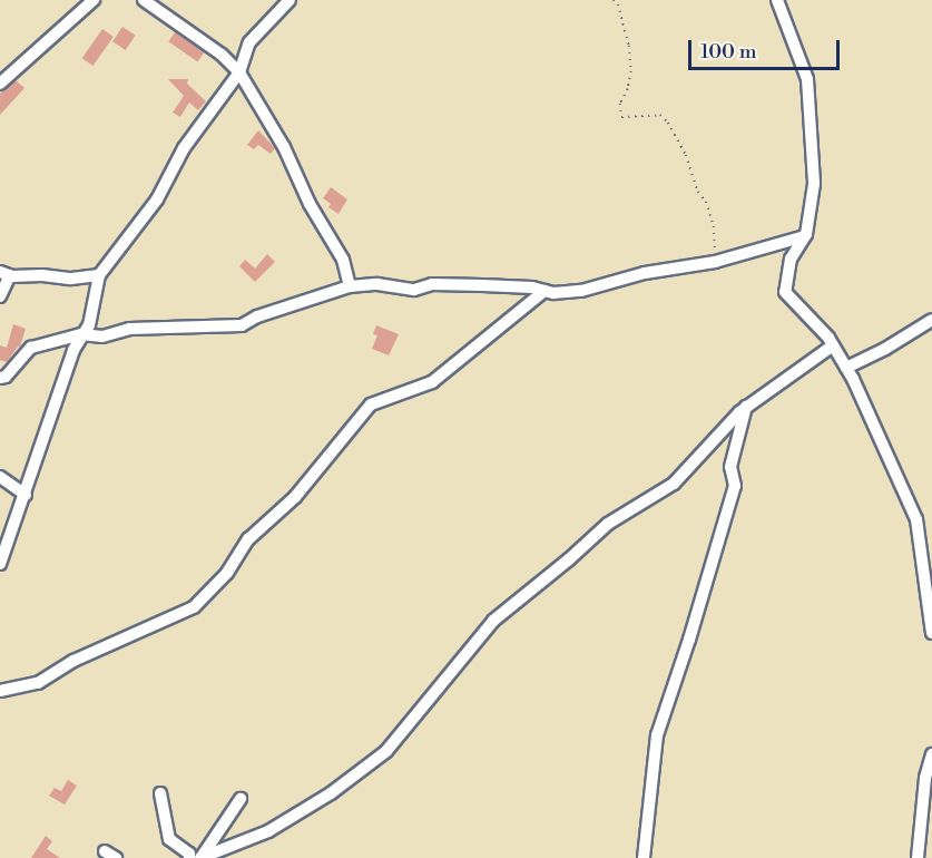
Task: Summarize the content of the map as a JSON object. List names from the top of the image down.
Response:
{
  "scale_bar": "100 m"
}
